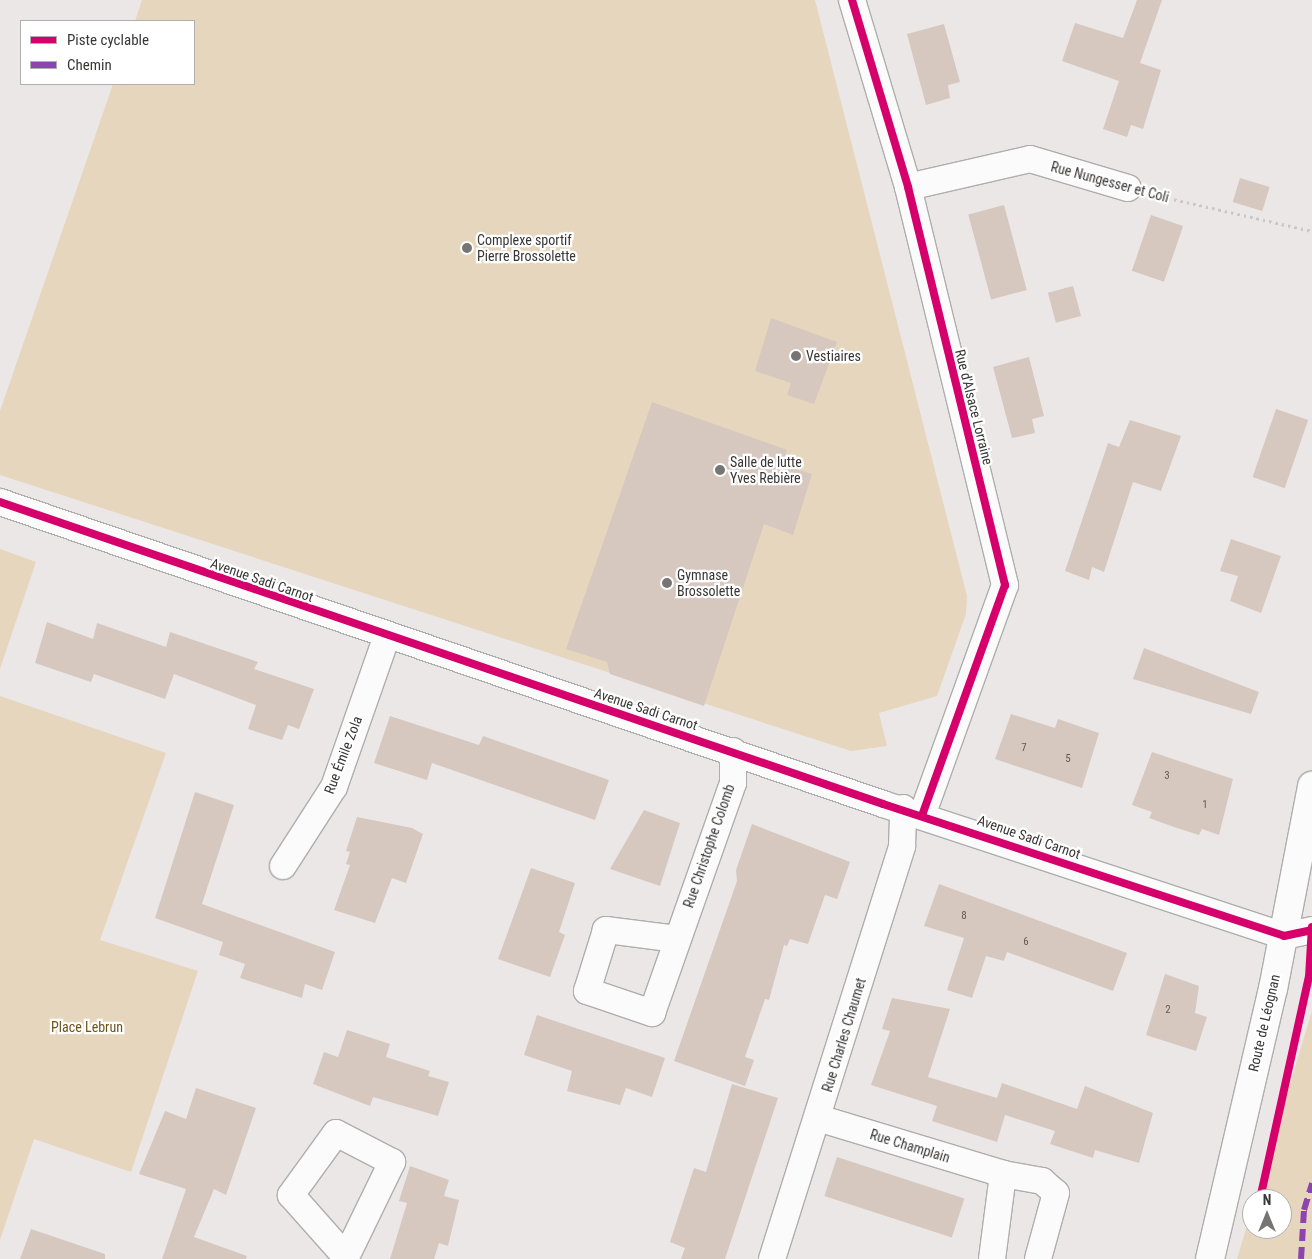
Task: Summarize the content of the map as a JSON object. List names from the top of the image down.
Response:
{
  "streets": {
    "main road": ["Route de Léognan"],
    "street": [
      "Rue Nungesser et Coli",
      "Rue d'Alsace Lorraine",
      "Avenue Sadi Carnot",
      "Rue Émile Zola",
      "Rue Christophe Colomb",
      "Rue Charles Chaumet",
      "Rue Champlain"
    ]
  },
  "crossings": [
    ["Rue Nungesser et Coli", "Rue d'Alsace Lorraine"],
    ["Rue d'Alsace Lorraine", "Avenue Sadi Carnot"],
    ["Rue d'Alsace Lorraine", "Rue Charles Chaumet"],
    ["Avenue Sadi Carnot", "Rue Émile Zola"],
    ["Avenue Sadi Carnot", "Rue Christophe Colomb"],
    ["Avenue Sadi Carnot", "Route de Léognan"],
    ["Avenue Sadi Carnot", "Rue Charles Chaumet"],
    ["Rue Charles Chaumet", "Rue Champlain"]
  ],
  "parks": ["Place Lebrun"],
  "places": [
    "Complexe sportif Pierre Brossolette",
    "Vestiaires",
    "Salle de lutte Yves Rebière",
    "Gymnase Brossolette"
  ],
  "house_numbers": [
    "7",
    "5",
    "3",
    "1",
    "8",
    "6",
    "2"
  ],
  "legend": ["Piste cyclable", "Chemin"],
  "north": "top"
}
